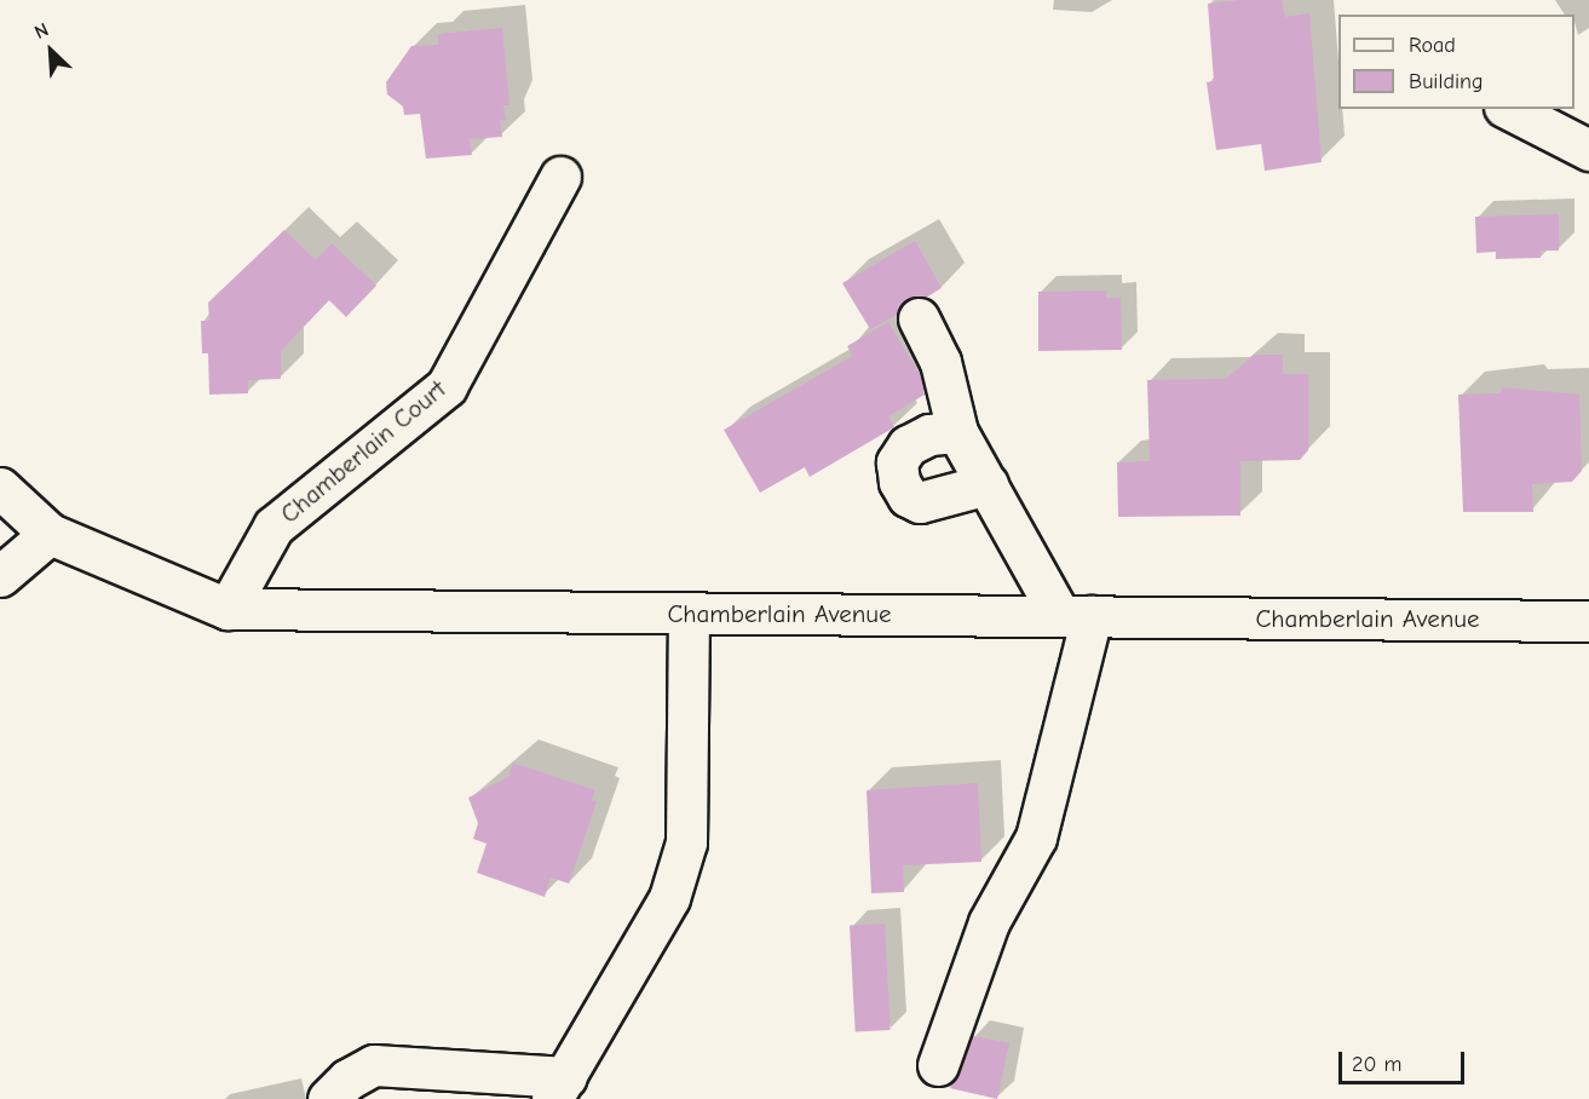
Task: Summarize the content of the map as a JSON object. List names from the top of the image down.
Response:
{
  "streets": {
    "street": ["Chamberlain Court", "Chamberlain Avenue"]
  },
  "crossings": [
    ["Chamberlain Court", "Chamberlain Avenue"]
  ],
  "legend": ["Road", "Building"],
  "scale_bar": "20 m",
  "north": "top left"
}
